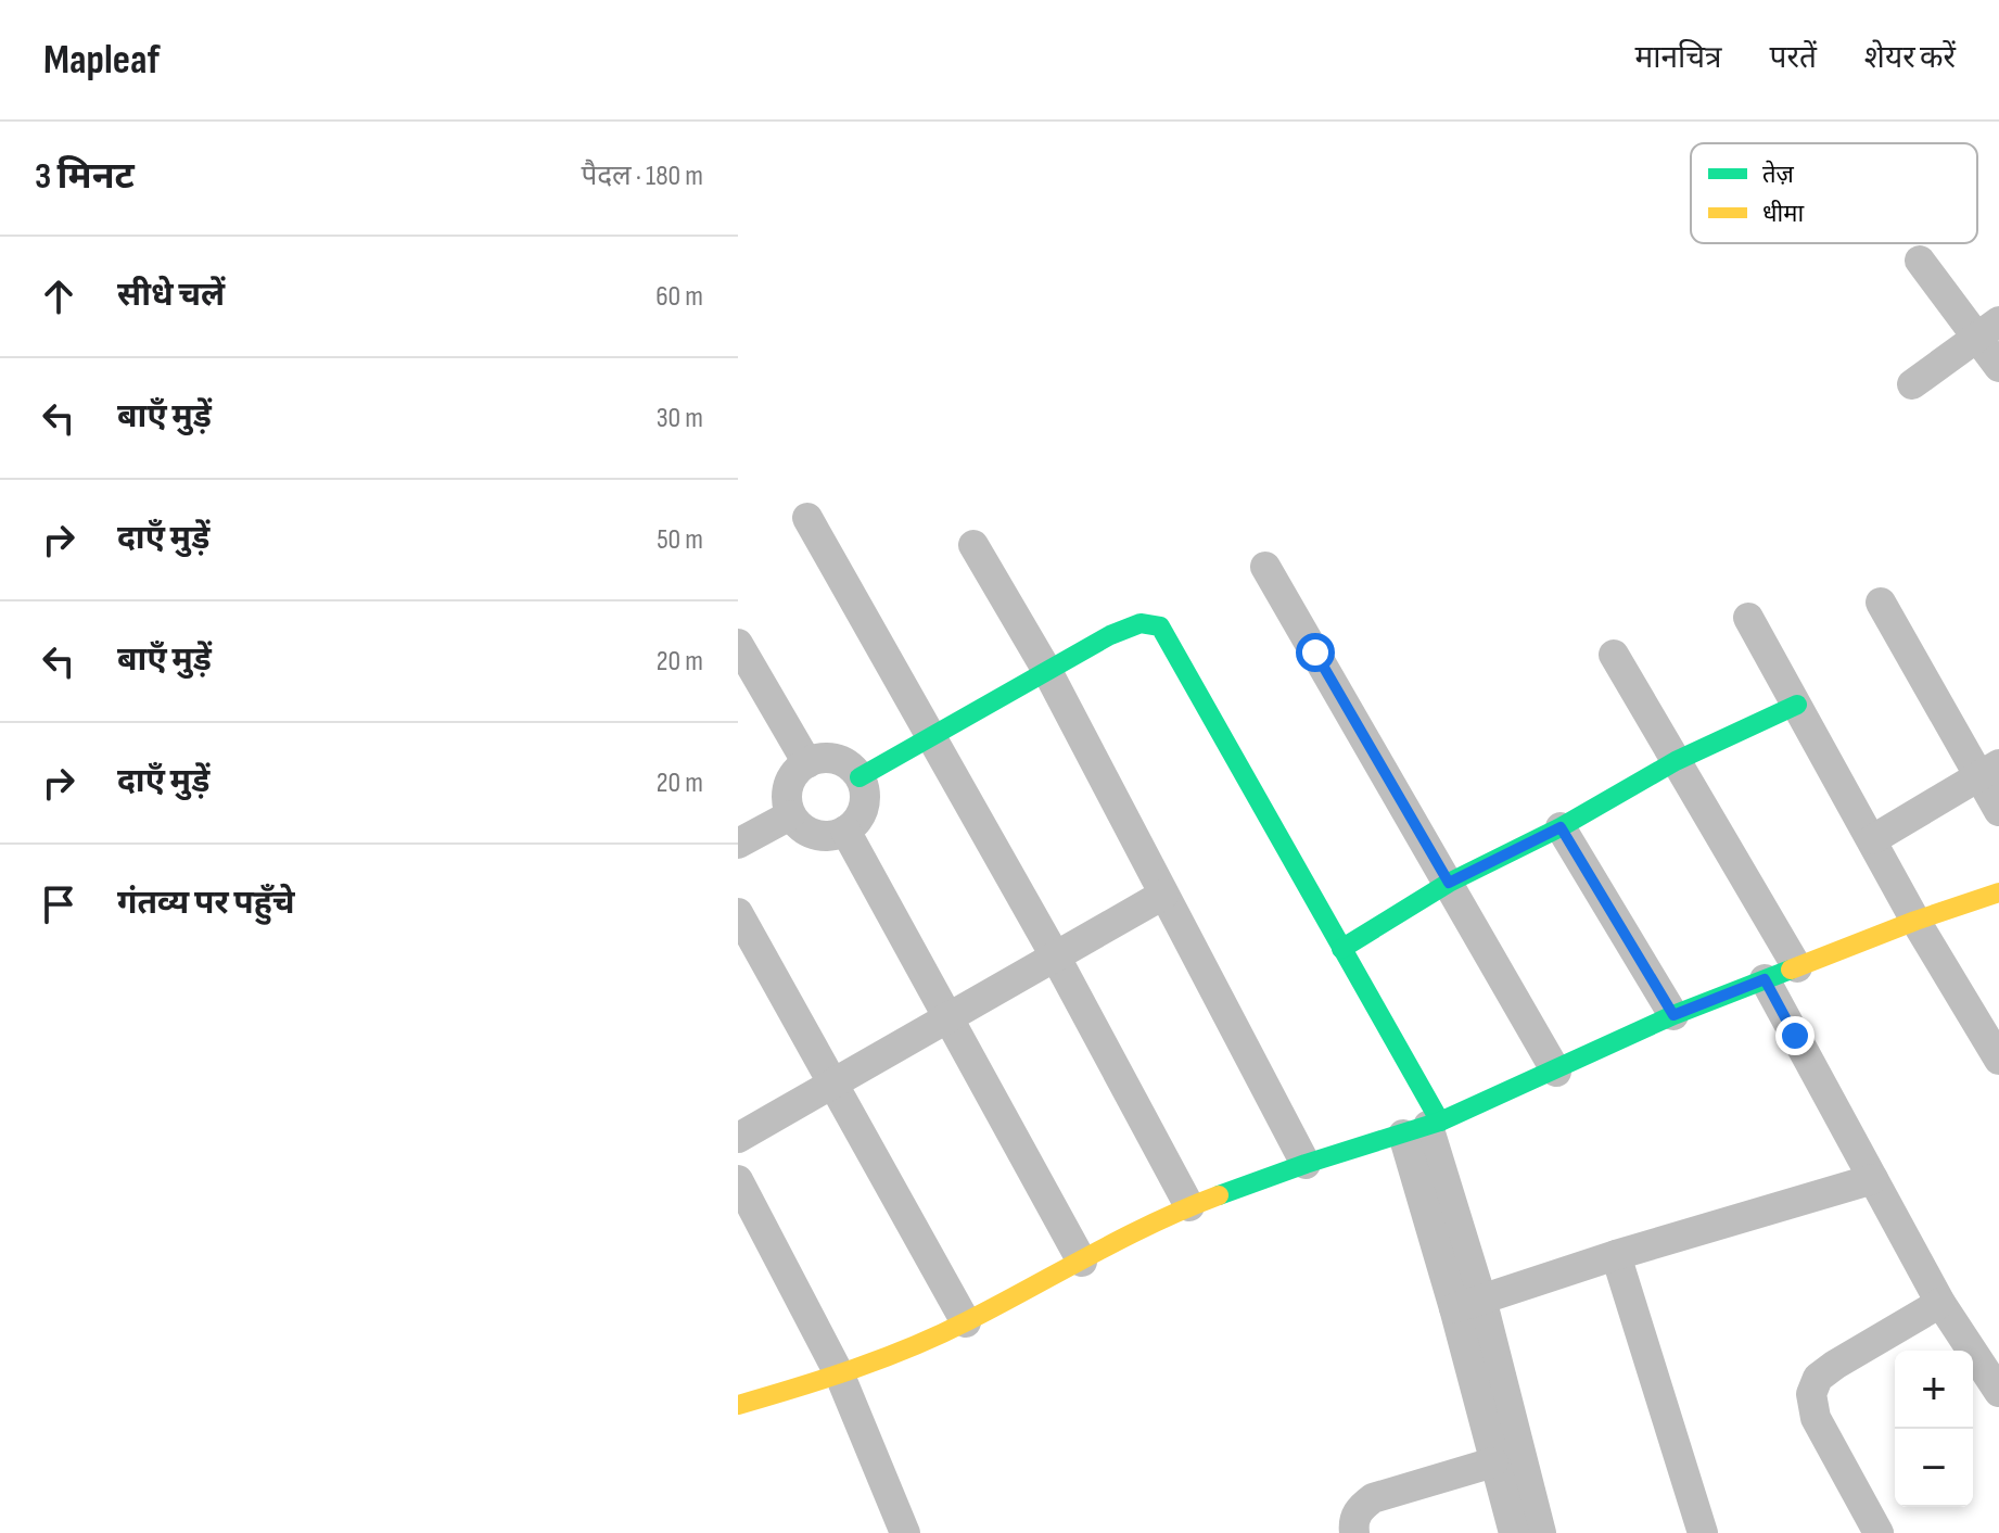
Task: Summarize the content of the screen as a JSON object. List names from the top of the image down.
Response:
{
  "legend": ["तेज़", "धीमा"],
  "page": {
    "header": "Mapleaf",
    "nav": ["मानचित्र", "परतें", "शेयर करें"],
    "heading": ["3 मिनट", "पैदल · 180 m"],
    "list": [
      ["सीधे चलें", "60 m"],
      ["बाएँ मुड़ें", "30 m"],
      ["दाएँ मुड़ें", "50 m"],
      ["बाएँ मुड़ें", "20 m"],
      ["दाएँ मुड़ें", "20 m"],
      "गंतव्य पर पहुँचे"
    ],
    "map_buttons": ["+", "−"]
  }
}
